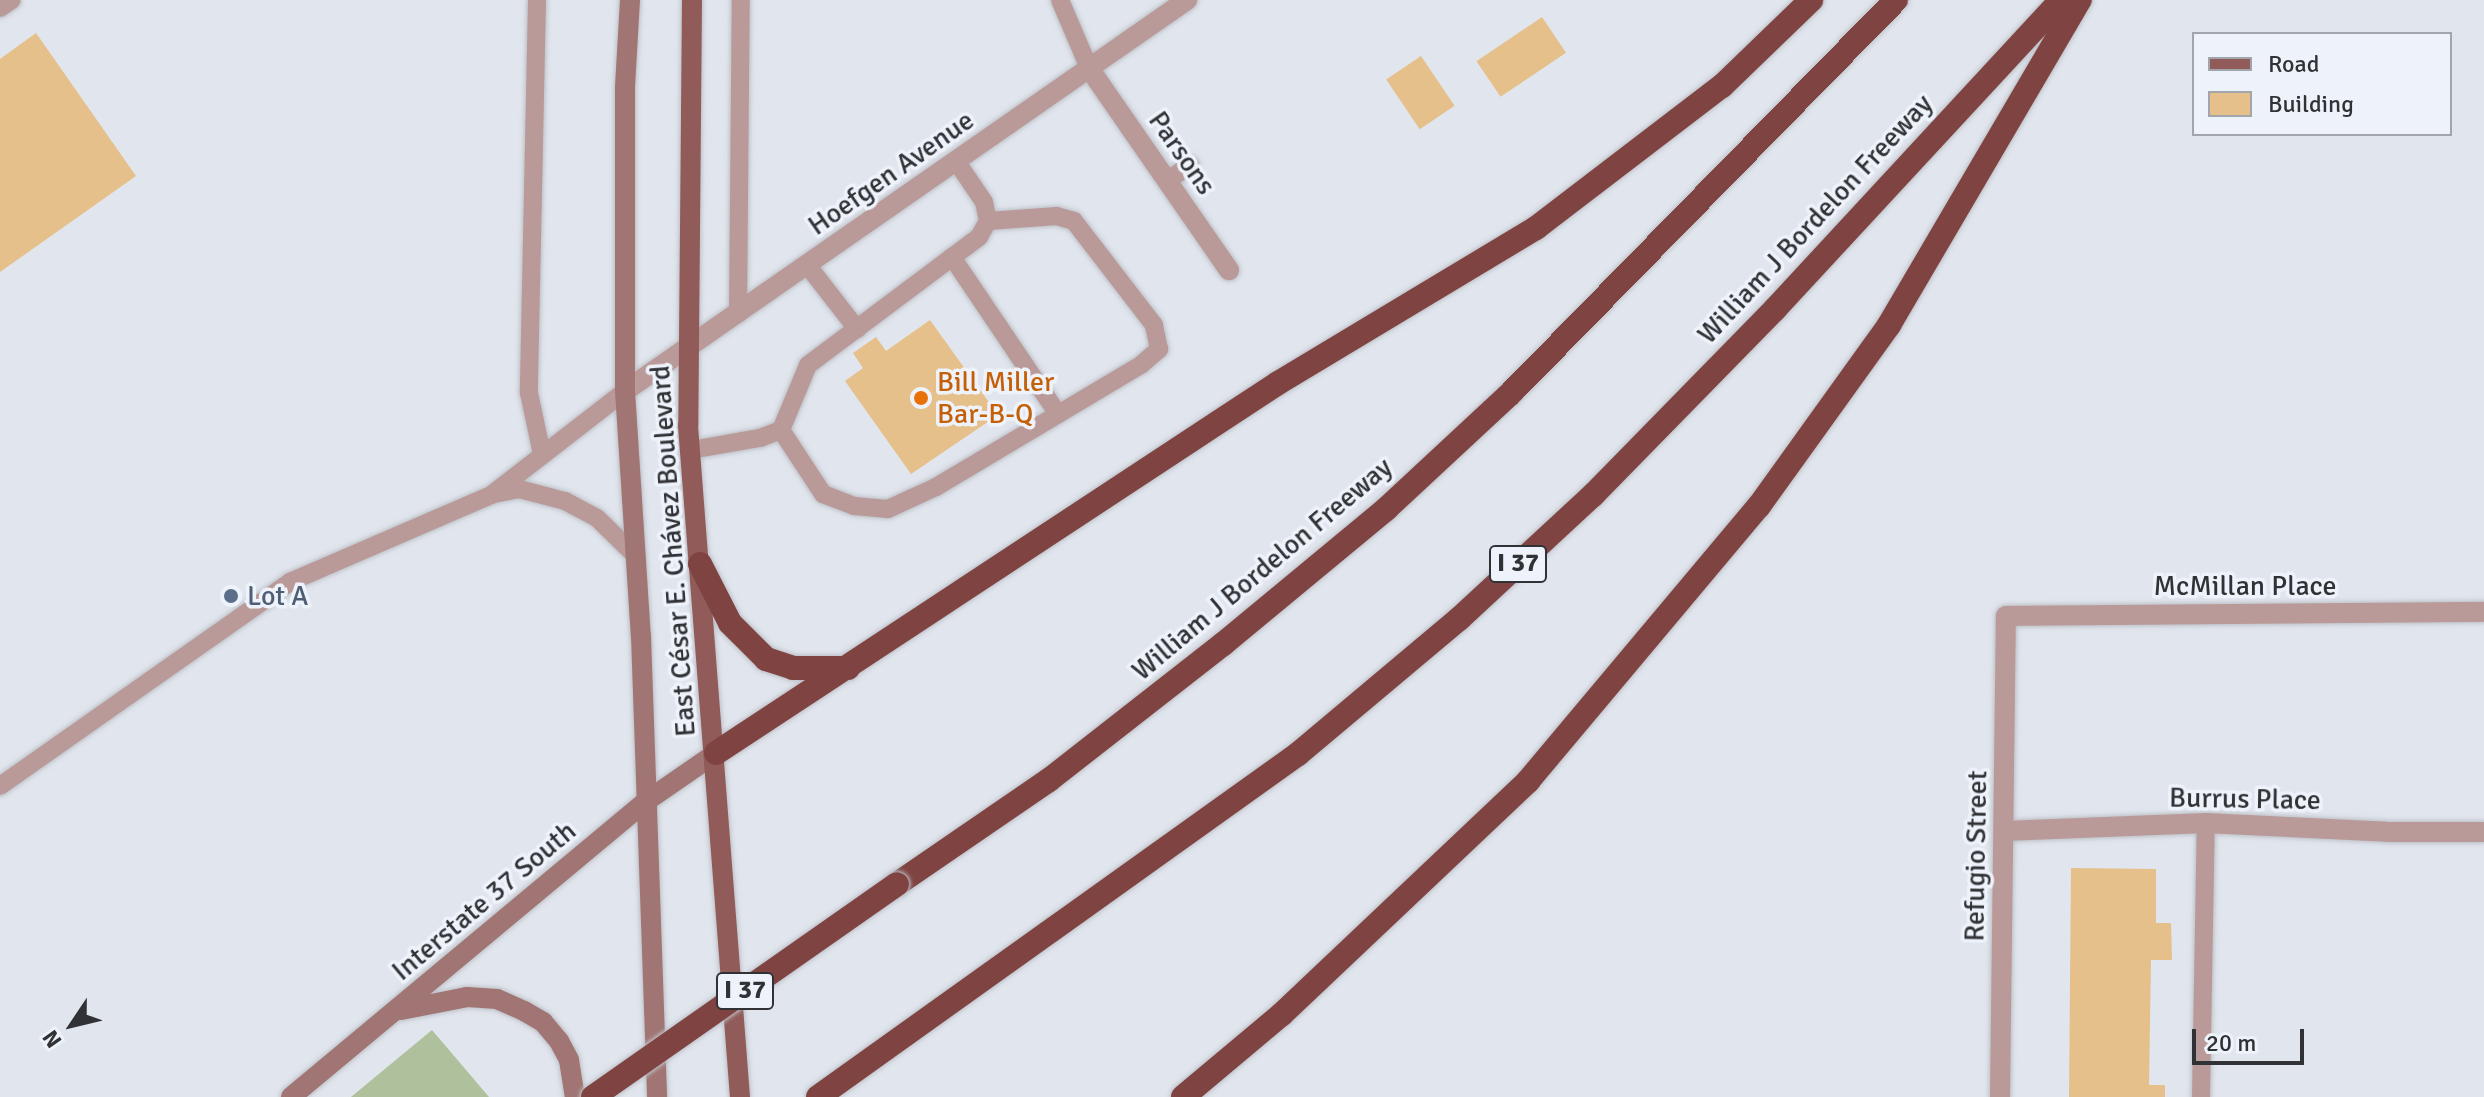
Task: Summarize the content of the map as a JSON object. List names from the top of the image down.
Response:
{
  "streets": {
    "highway": ["William J Bordelon Freeway", "I 37"],
    "main road": ["East César E. Chávez Boulevard", "Interstate 37 South"],
    "street": [
      "Parsons",
      "Hoefgen Avenue",
      "McMillan Place",
      "Burrus Place",
      "Refugio Street"
    ]
  },
  "crossings": [
    ["Parsons", "Hoefgen Avenue"],
    ["Hoefgen Avenue", "East César E. Chávez Boulevard"],
    ["East César E. Chávez Boulevard", "Interstate 37 South"],
    ["McMillan Place", "Refugio Street"],
    ["Burrus Place", "Refugio Street"]
  ],
  "places": ["Bill Miller Bar-B-Q", "Lot A"],
  "legend": ["Road", "Building"],
  "scale_bar": "20 m",
  "north": "bottom left"
}
